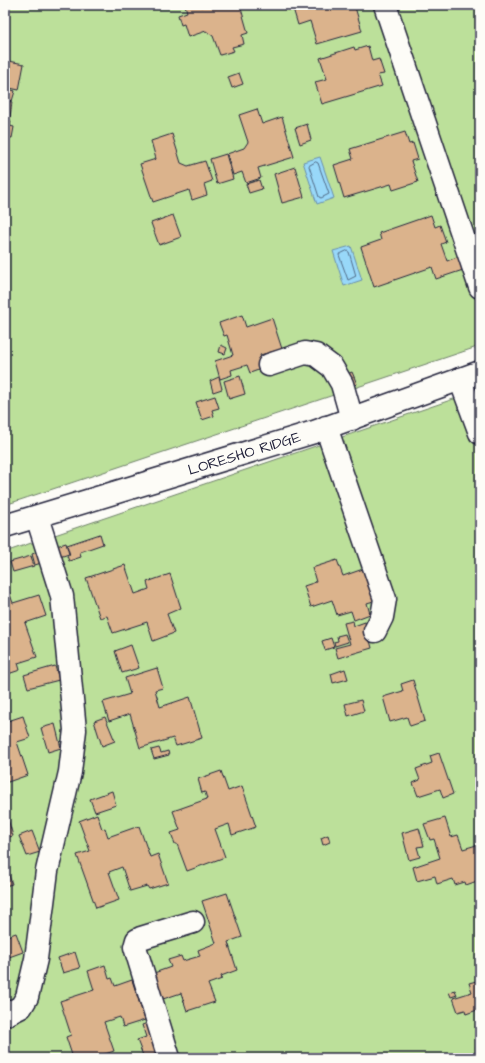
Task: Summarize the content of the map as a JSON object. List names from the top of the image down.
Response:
{
  "streets": {
    "street": ["LORESHO RIDGE"]
  }
}
